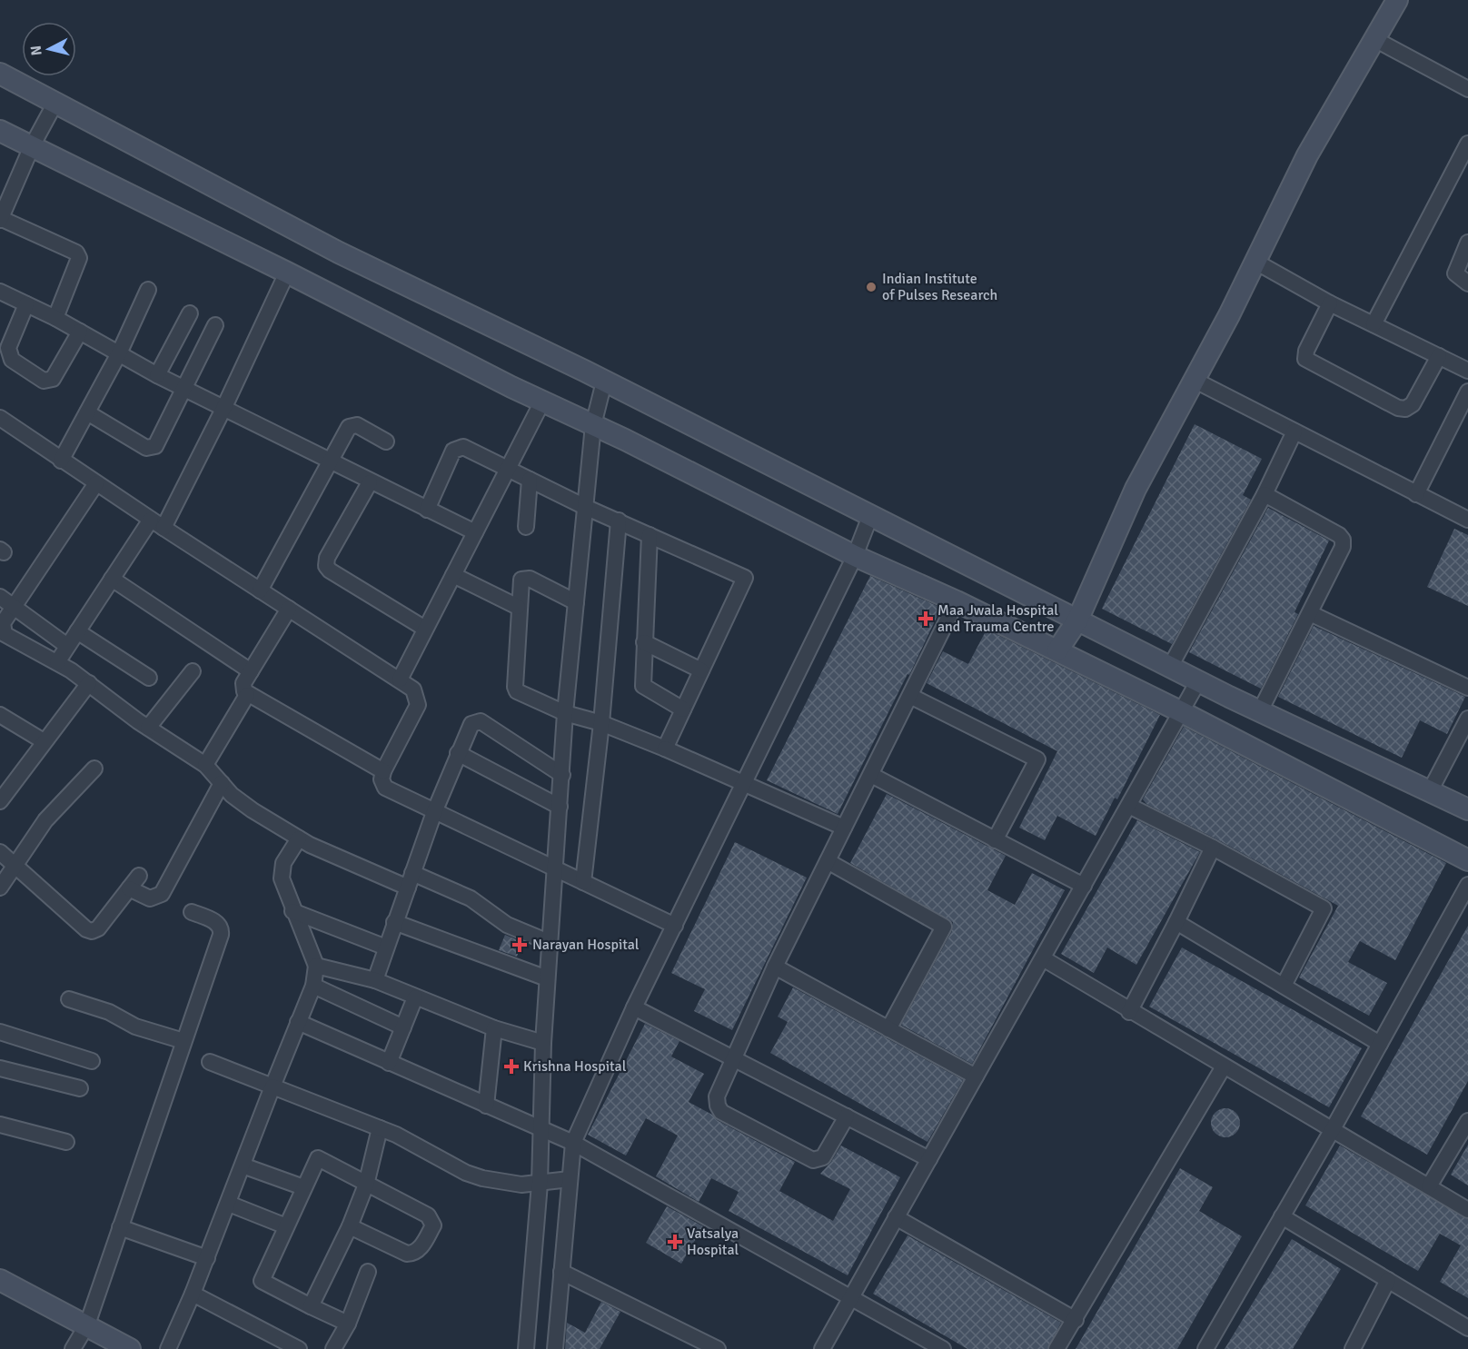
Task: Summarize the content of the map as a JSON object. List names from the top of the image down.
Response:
{
  "places": {
    "other": ["Indian Institute of Pulses Research"],
    "health": [
      "Maa Jwala Hospital and Trauma Centre",
      "Narayan Hospital",
      "Krishna Hospital",
      "Vatsalya Hospital"
    ]
  },
  "north": "left"
}
